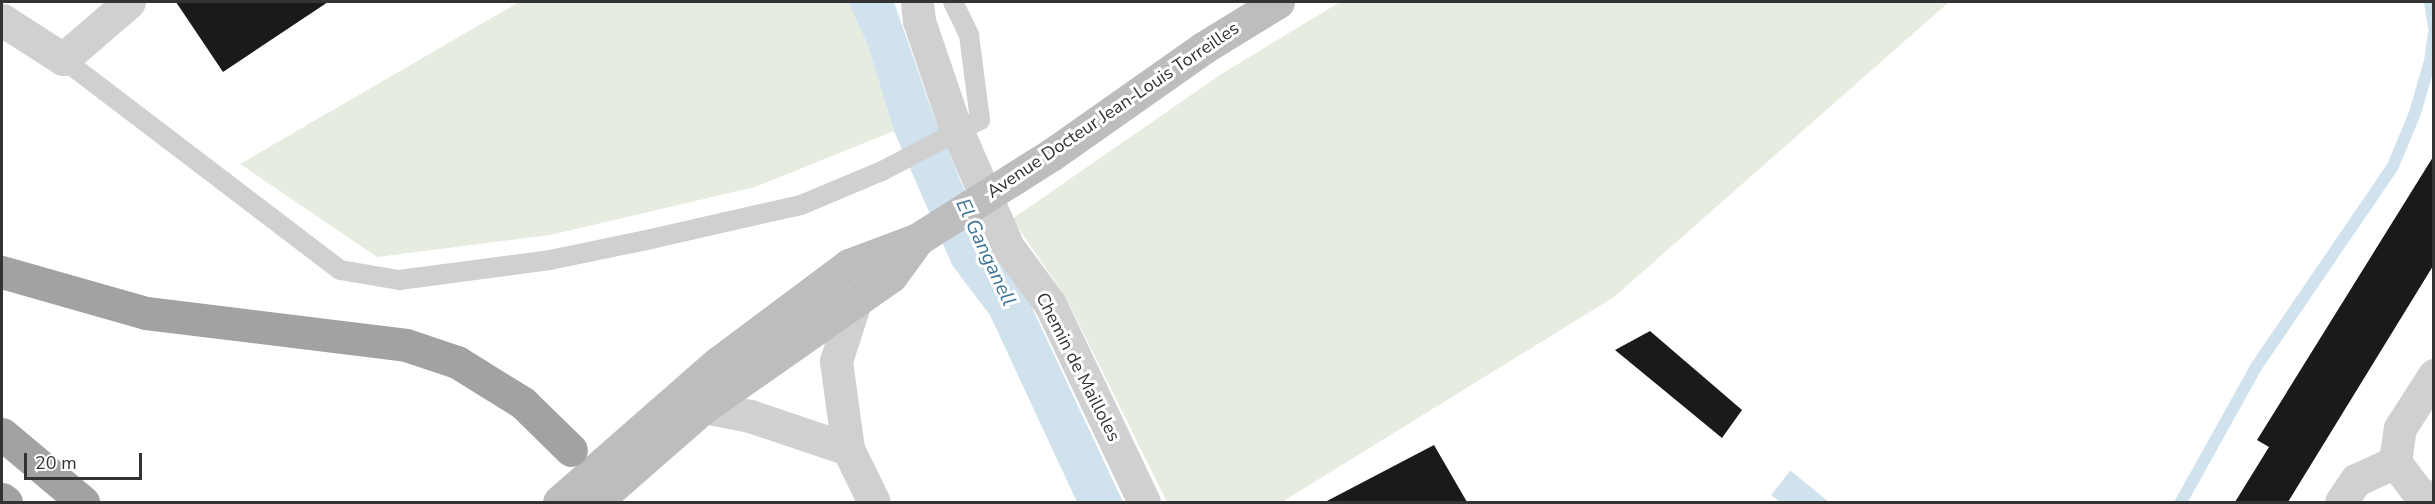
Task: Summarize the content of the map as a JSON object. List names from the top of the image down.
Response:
{
  "streets": {
    "main road": ["Avenue Docteur Jean-Louis Torreilles"],
    "street": ["Chemin de Mailloles"]
  },
  "water": ["El Ganganell"],
  "scale_bar": "20 m"
}
